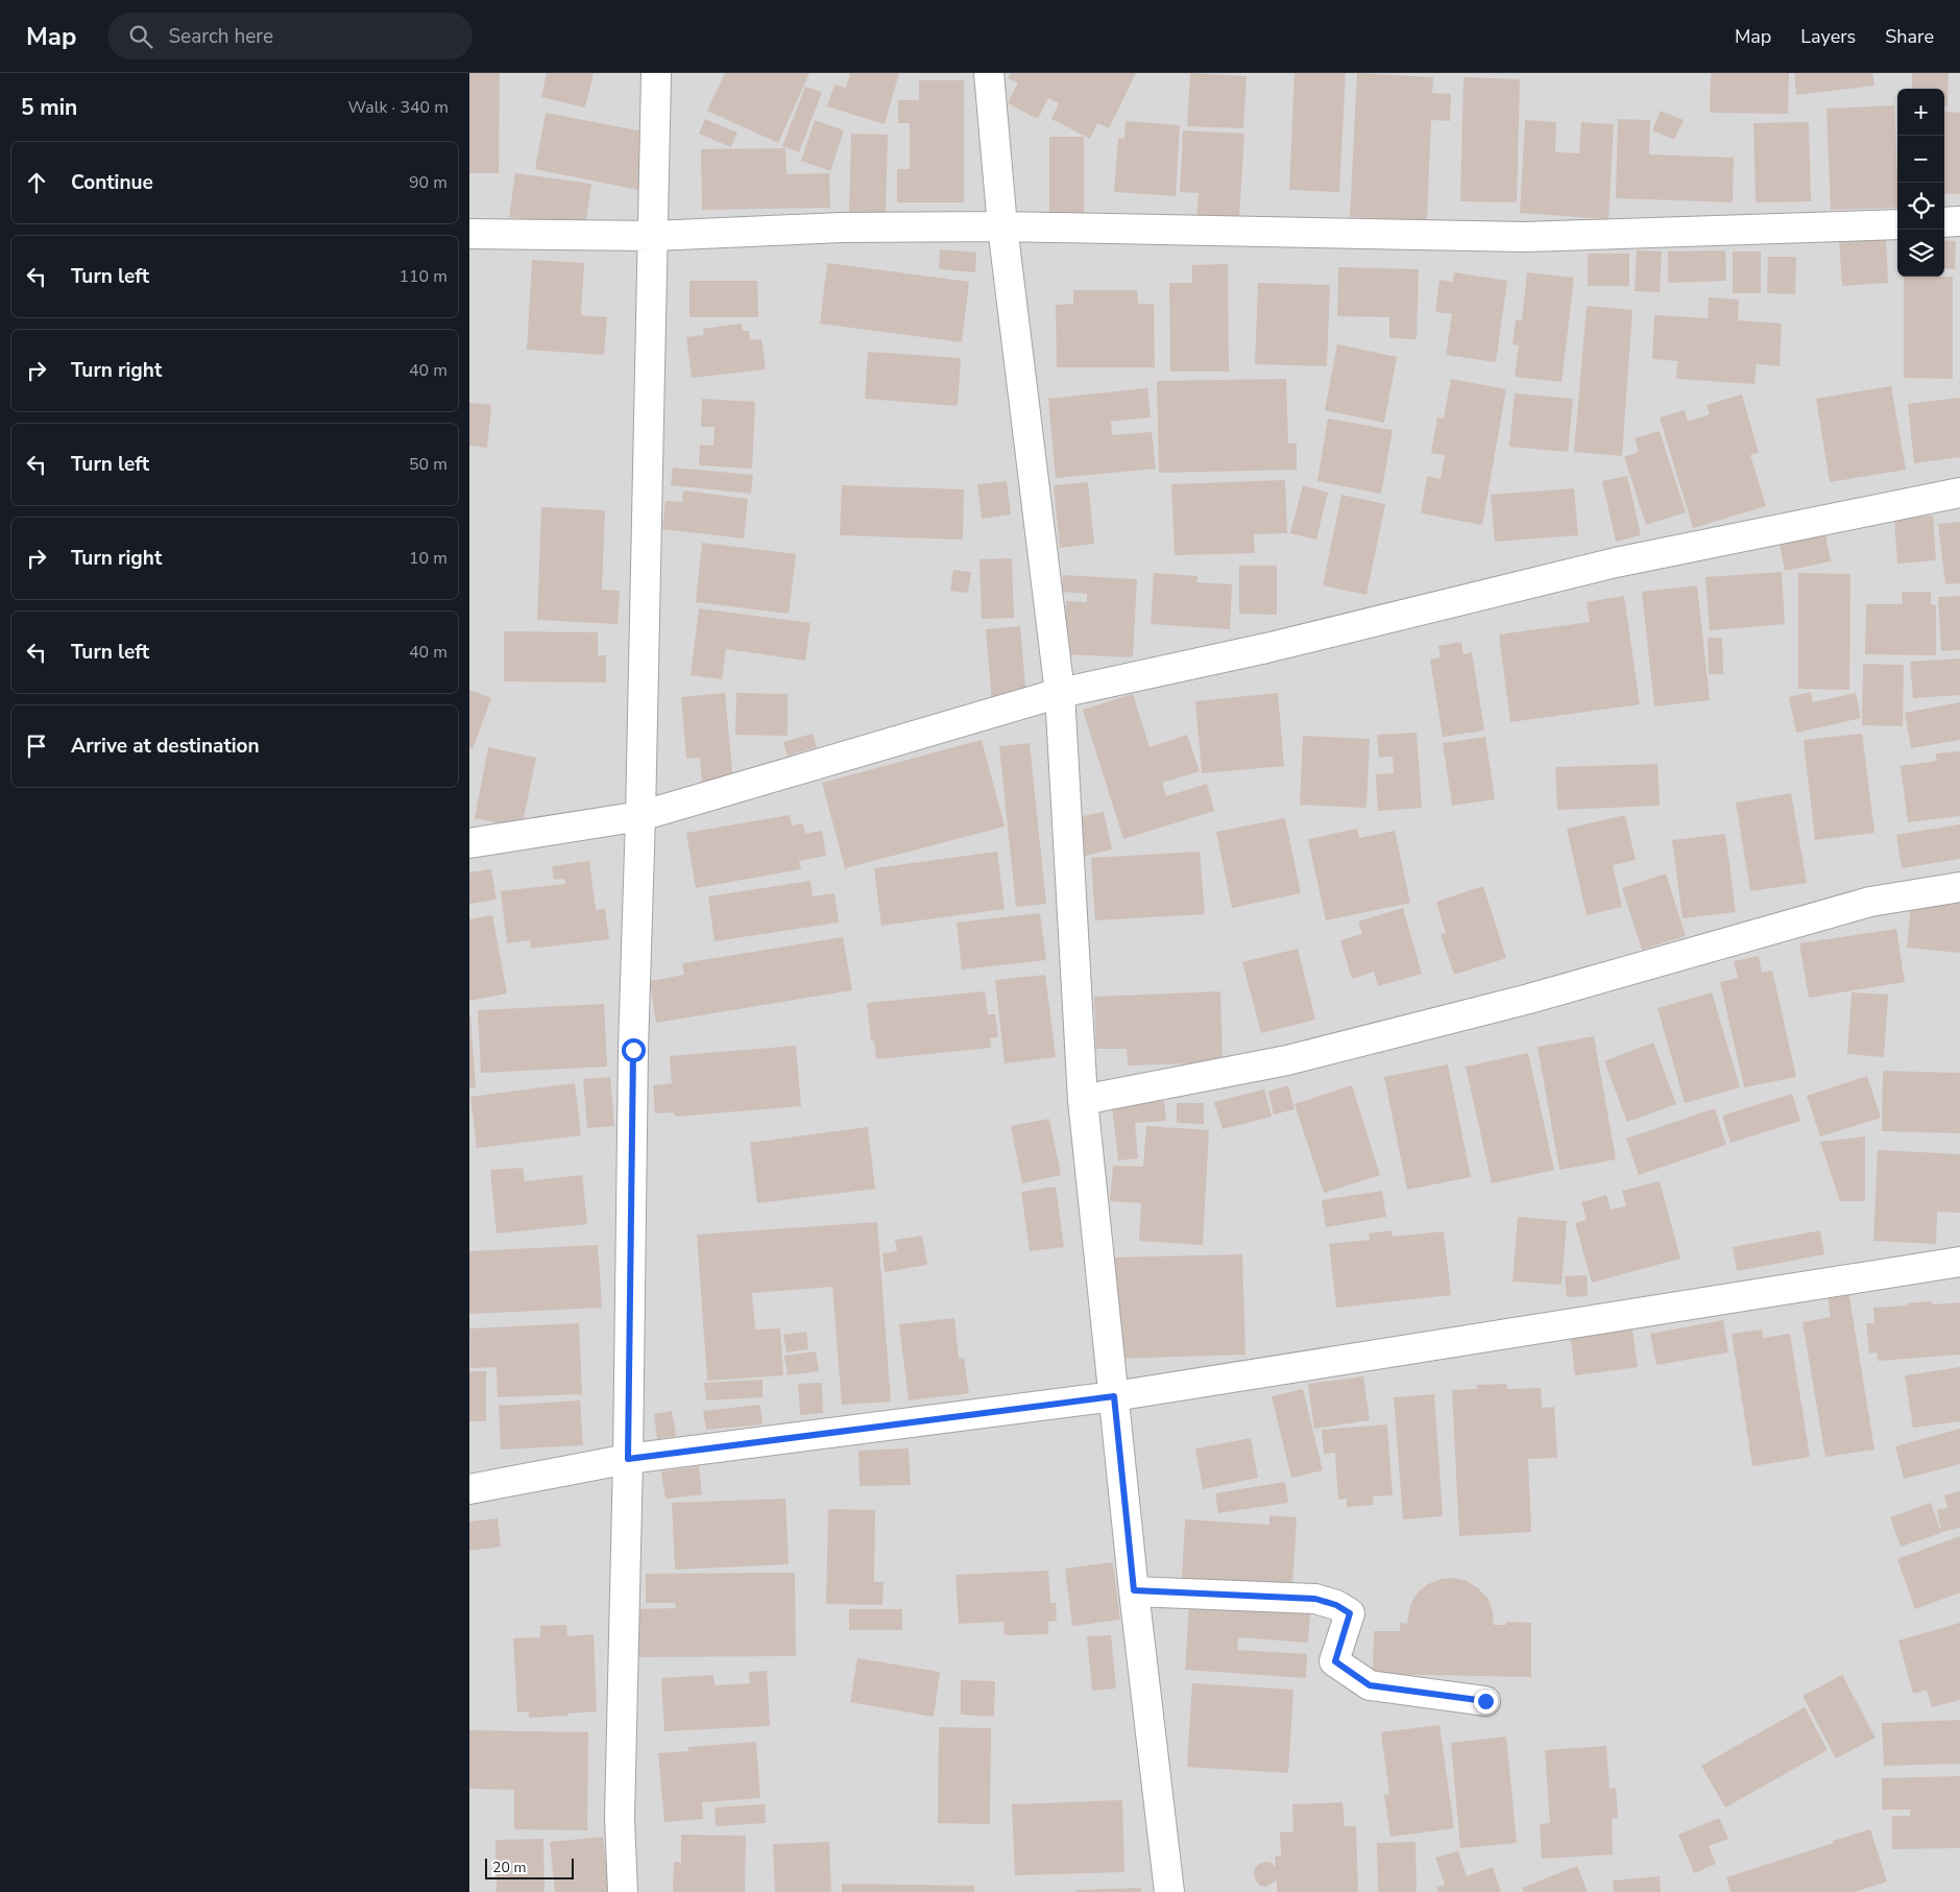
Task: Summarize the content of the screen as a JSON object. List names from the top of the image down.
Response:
{
  "scale_bar": "20 m",
  "page": {
    "header": "Map",
    "search": "Search here",
    "nav": ["Map", "Layers", "Share"],
    "heading": ["5 min", "Walk · 340 m"],
    "map_buttons": ["+", "−"],
    "list": [
      ["Continue", "90 m"],
      ["Turn left", "110 m"],
      ["Turn right", "40 m"],
      ["Turn left", "50 m"],
      ["Turn right", "10 m"],
      ["Turn left", "40 m"],
      "Arrive at destination"
    ],
    "scale": "20 m"
  }
}
